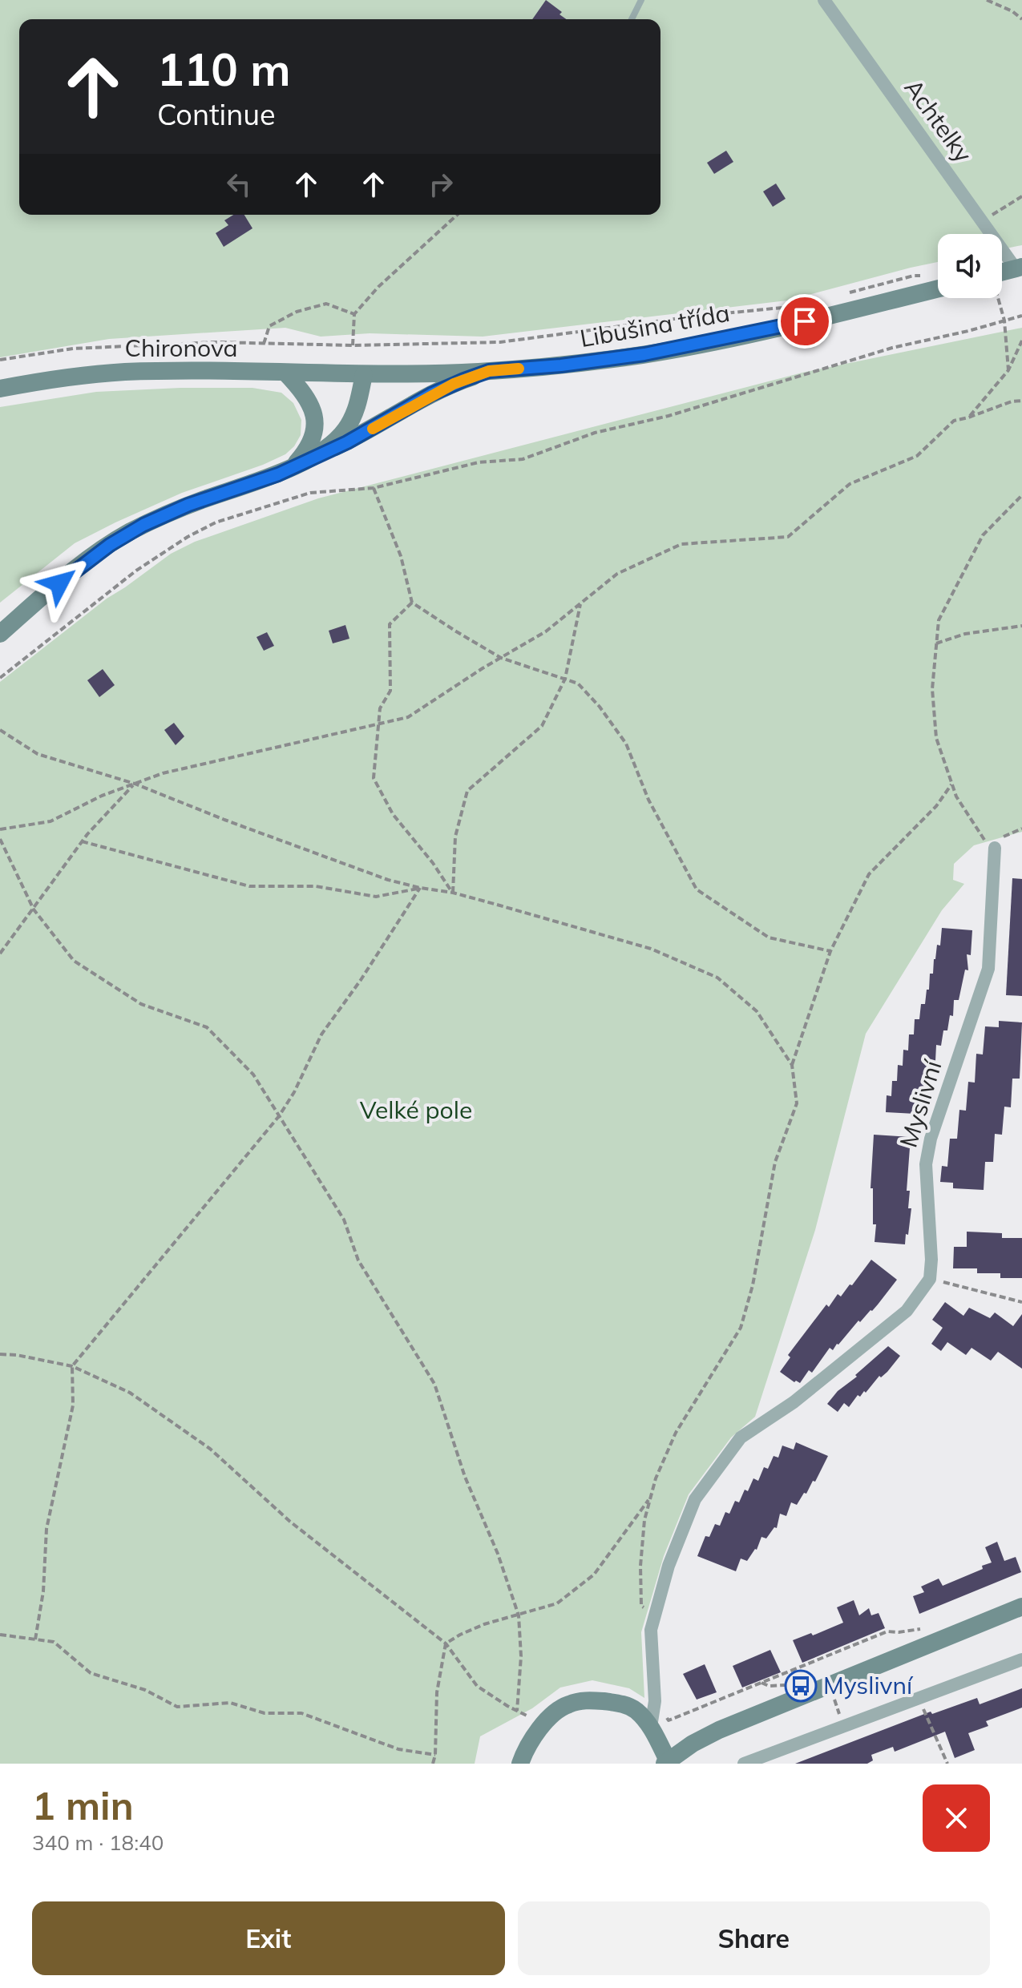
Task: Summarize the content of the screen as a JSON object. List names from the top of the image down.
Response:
{
  "streets": {
    "street": [
      "Achtelky",
      "Libušina třída",
      "Chironova",
      "Myslivní"
    ]
  },
  "crossings": [
    ["Libušina třída", "Chironova"]
  ],
  "parks": ["Velké pole"],
  "places": {
    "bus stop": ["Myslivní"]
  },
  "page": {
    "turn": ["110 m", "Continue"],
    "heading": ["1 min", "340 m · 18:40"],
    "buttons": ["Exit", "Share"]
  }
}
